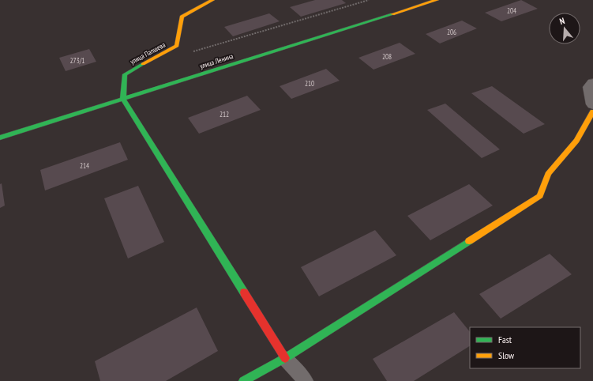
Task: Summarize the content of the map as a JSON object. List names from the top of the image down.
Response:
{
  "streets": {
    "street": ["улица Папшева", "улица Ленина"]
  },
  "crossings": [
    ["улица Папшева", "улица Ленина"]
  ],
  "house_numbers": [
    "204",
    "206",
    "208",
    "273/1",
    "210",
    "212",
    "214"
  ],
  "legend": ["Fast", "Slow"],
  "north": "top"
}
